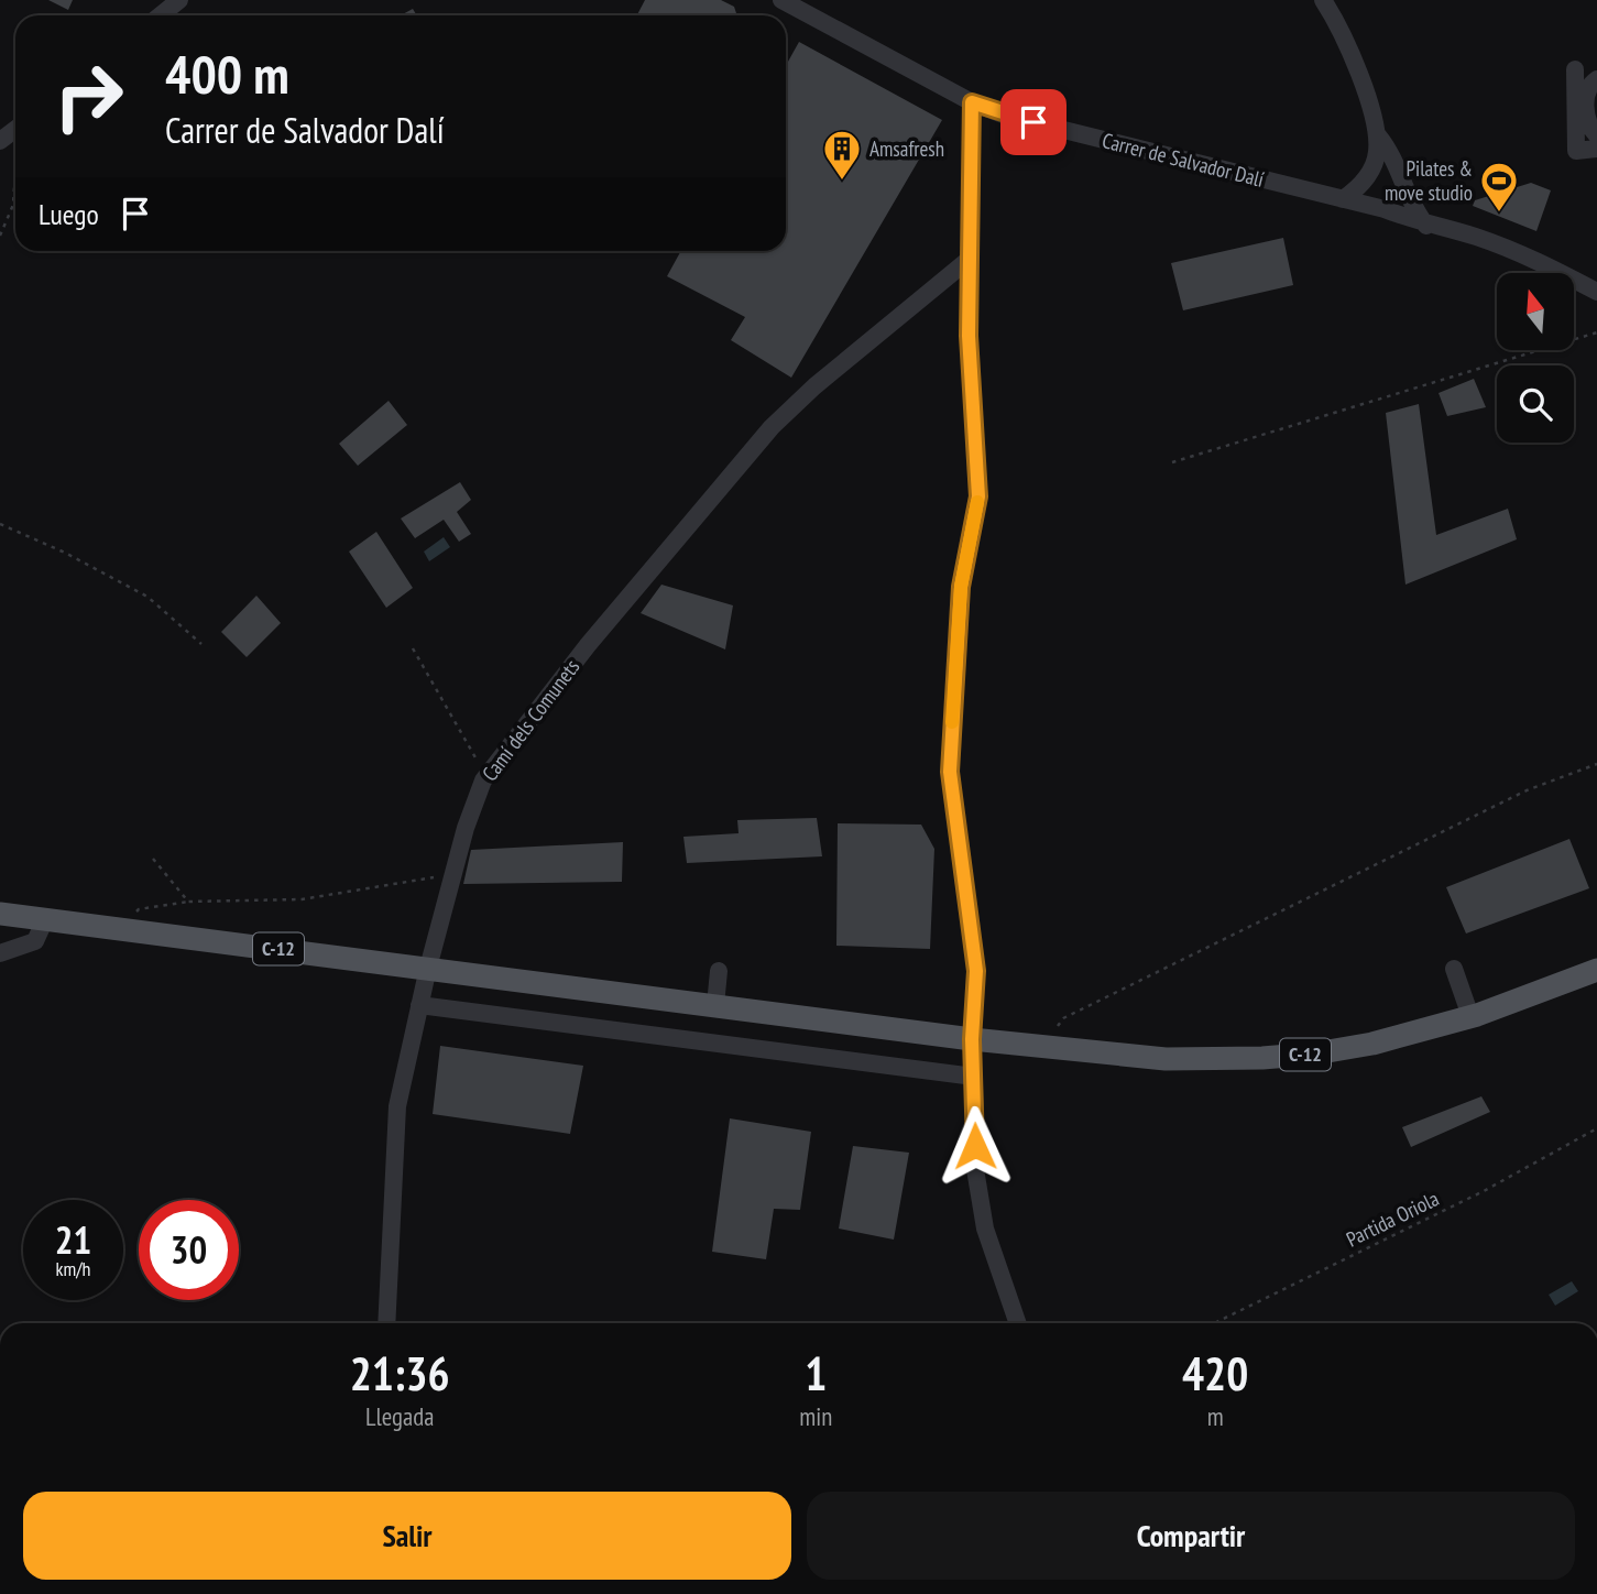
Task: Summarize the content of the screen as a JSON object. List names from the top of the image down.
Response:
{
  "streets": {
    "main road": ["C-12"],
    "street": ["Carrer de Salvador Dalí", "Camí dels Comunets"],
    "path": ["Partida Oriola"]
  },
  "crossings": [
    ["Camí dels Comunets", "C-12"]
  ],
  "places": {
    "building": ["Amsafresh"],
    "sports": ["Pilates & move studio"]
  },
  "north": "top",
  "page": {
    "turn": ["400 m", "Carrer de Salvador Dalí"],
    "then": "Luego",
    "speed": "21 km/h",
    "limit": "30",
    "eta": [
      "21:36",
      "Llegada",
      "1",
      "min",
      "420",
      "m"
    ],
    "buttons": ["Salir", "Compartir"]
  }
}
